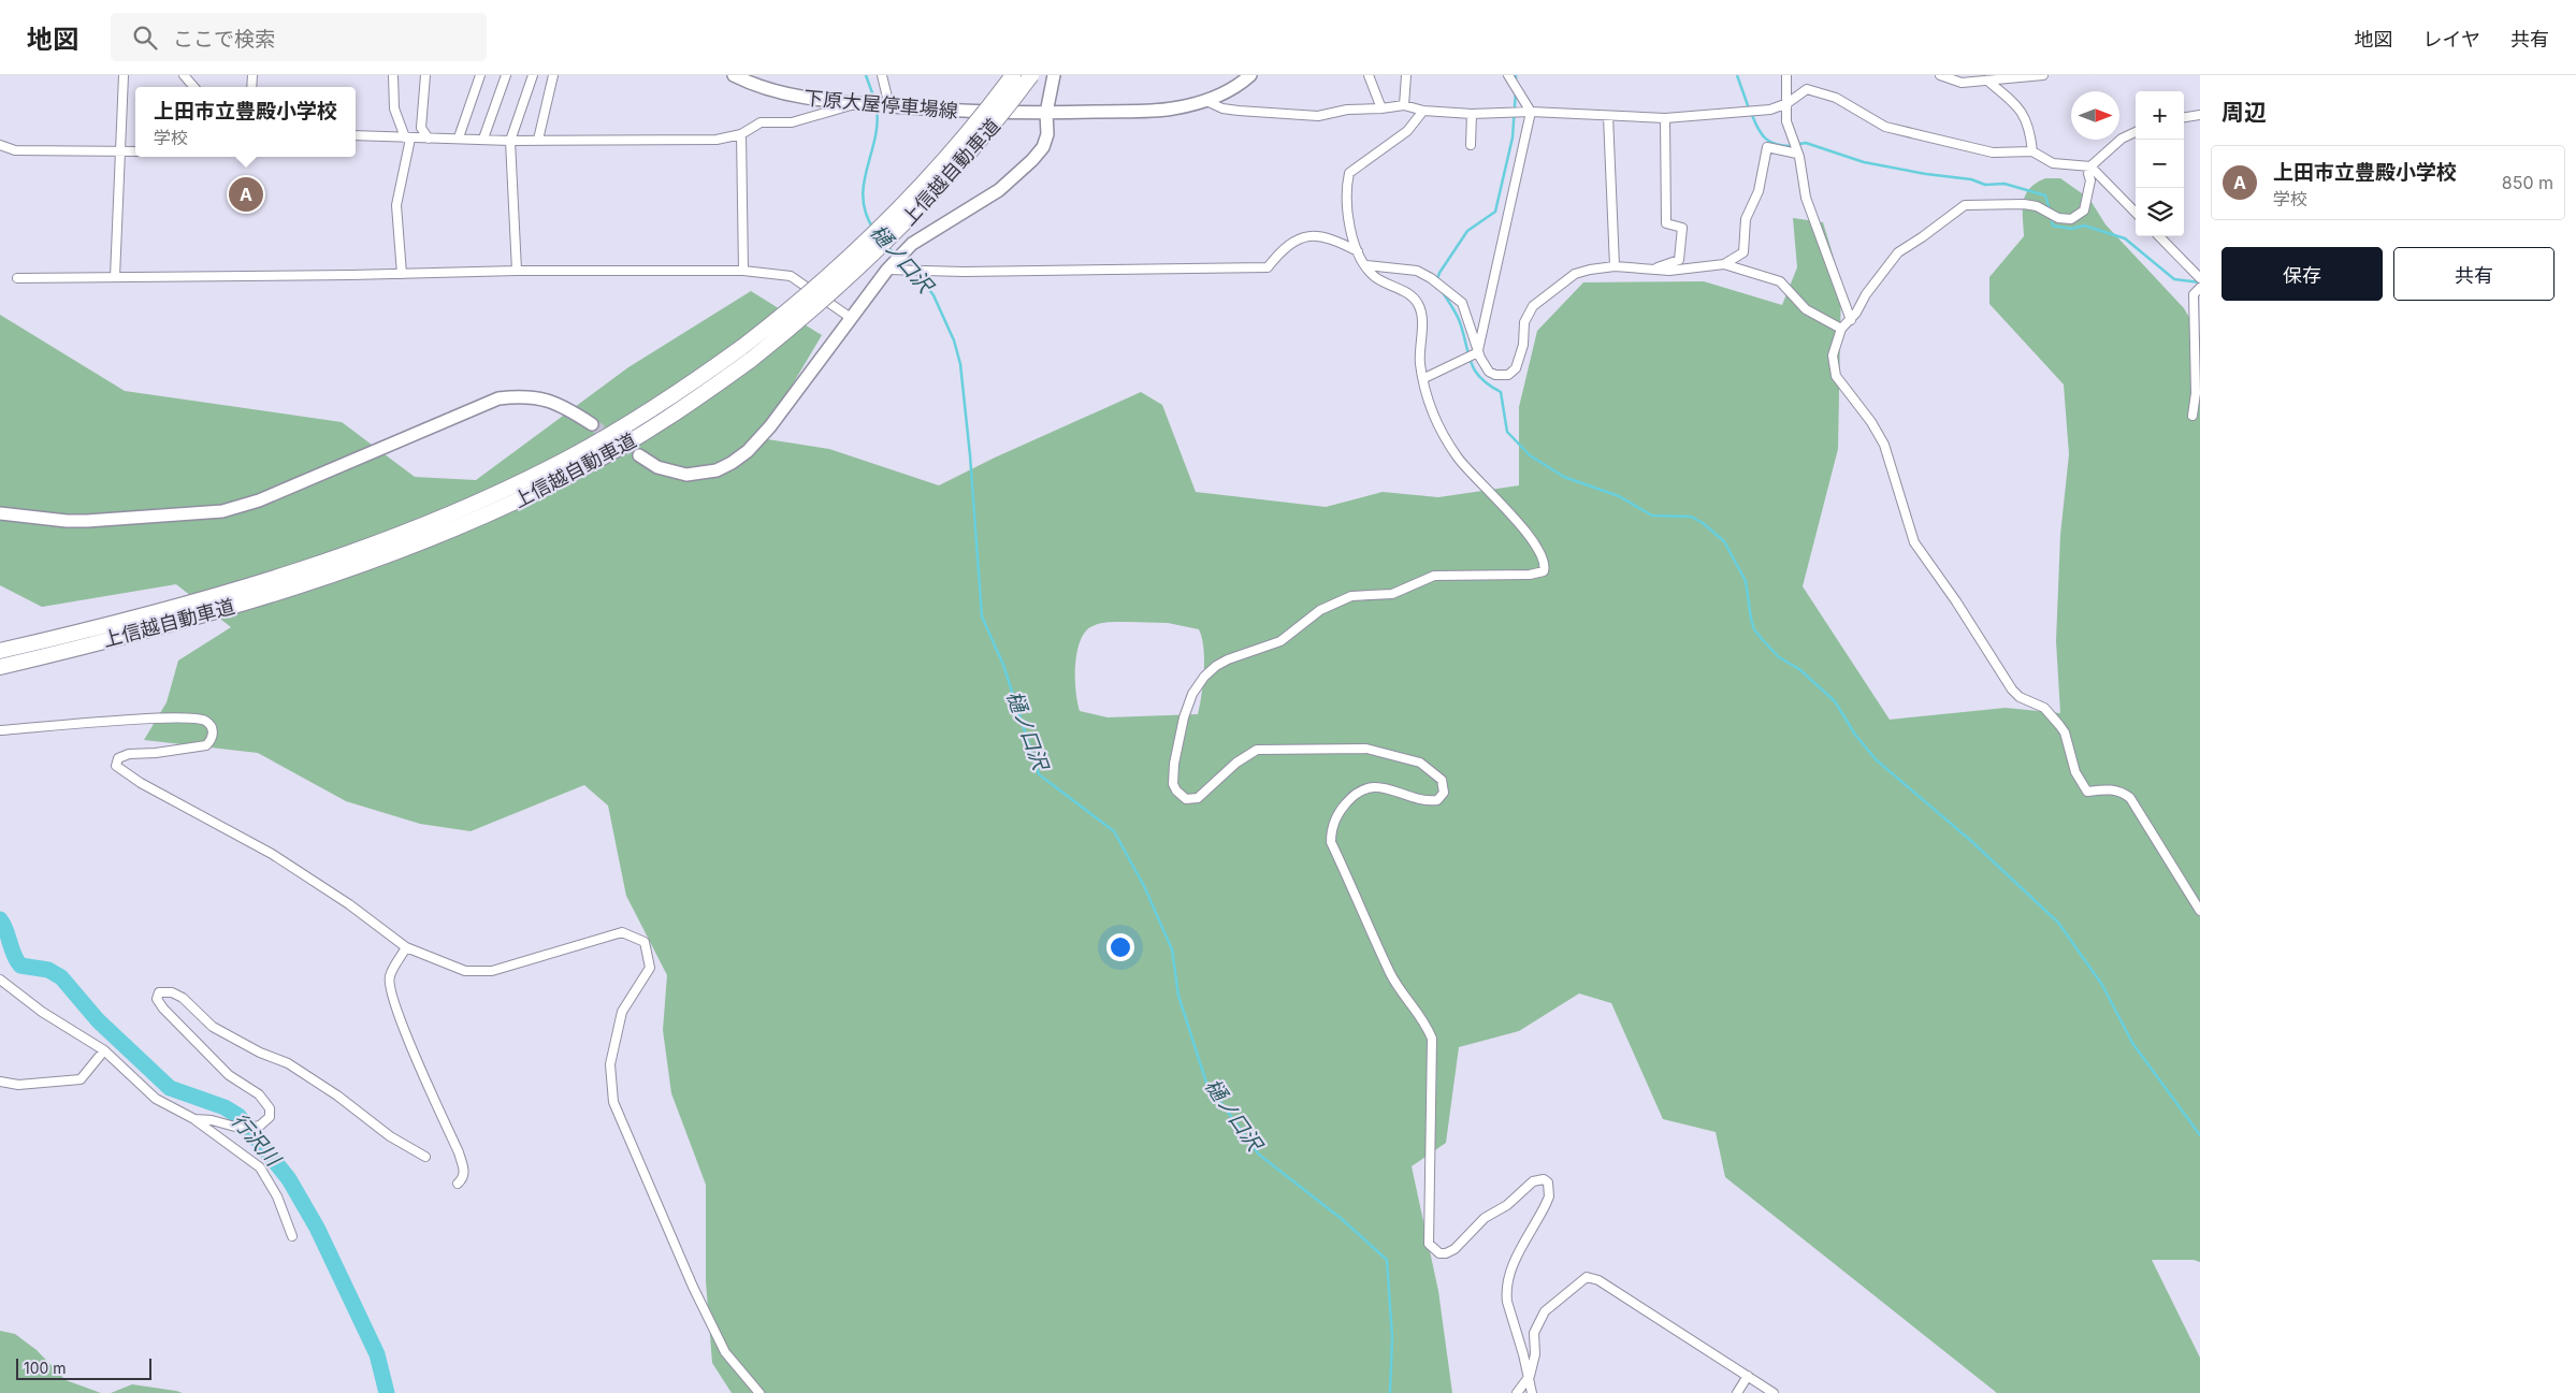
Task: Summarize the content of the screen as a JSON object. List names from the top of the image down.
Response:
{
  "streets": {
    "highway": ["上信越自動車道"],
    "street": ["下原大屋停車場線"]
  },
  "water": ["樋ノ口沢", "行沢川"],
  "scale_bar": "100 m",
  "north": "right",
  "page": {
    "header": "地図",
    "search": "ここで検索",
    "nav": ["地図", "レイヤ", "共有"],
    "heading": "周辺",
    "popup": ["上田市立豊殿小学校", "学校"],
    "map_buttons": ["+", "−"],
    "list": [
      {
        "mark": "A",
        "name": "上田市立豊殿小学校",
        "note": "学校",
        "value": "850 m"
      }
    ],
    "pins": "A",
    "buttons": ["保存", "共有"],
    "scale": "100 m"
  }
}
